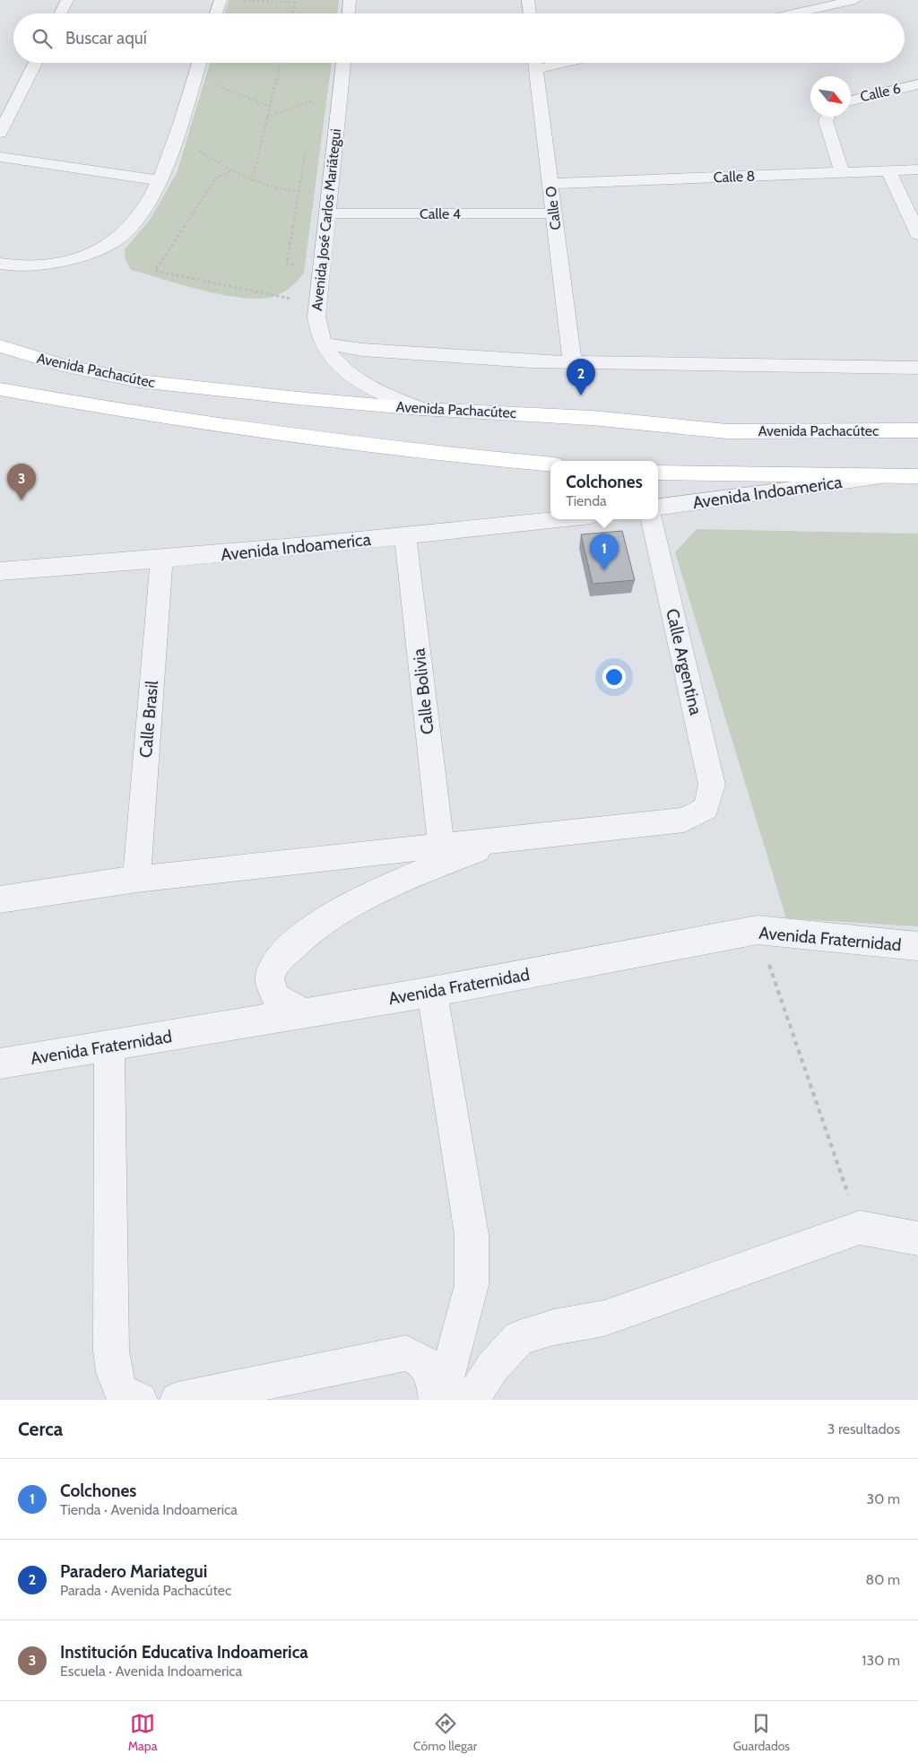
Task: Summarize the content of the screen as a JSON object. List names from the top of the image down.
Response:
{
  "streets": {
    "main road": ["Avenida Pachacútec"],
    "street": [
      "Calle 6",
      "Calle 8",
      "Calle O",
      "Calle 4",
      "Avenida José Carlos Mariátegui",
      "Avenida Indoamerica",
      "Calle Argentina",
      "Calle Bolivia",
      "Calle Brasil",
      "Avenida Fraternidad"
    ]
  },
  "crossings": [
    ["Calle 8", "Calle O"],
    ["Calle O", "Calle 4"],
    ["Calle 4", "Avenida José Carlos Mariátegui"],
    ["Avenida José Carlos Mariátegui", "Avenida Pachacútec"],
    ["Avenida Indoamerica", "Calle Bolivia"],
    ["Avenida Indoamerica", "Calle Brasil"]
  ],
  "north": "bottom right",
  "page": {
    "search": "Buscar aquí",
    "pins": ["2", "3", "1"],
    "popup": ["Colchones", "Tienda"],
    "heading": ["Cerca", "3 resultados"],
    "list": [
      {
        "mark": "1",
        "name": "Colchones",
        "note": "Tienda · Avenida Indoamerica",
        "value": "30 m"
      },
      {
        "mark": "2",
        "name": "Paradero Mariategui",
        "note": "Parada · Avenida Pachacútec",
        "value": "80 m"
      },
      {
        "mark": "3",
        "name": "Institución Educativa Indoamerica",
        "note": "Escuela · Avenida Indoamerica",
        "value": "130 m"
      }
    ],
    "nav": ["Mapa", "Cómo llegar", "Guardados"]
  }
}
